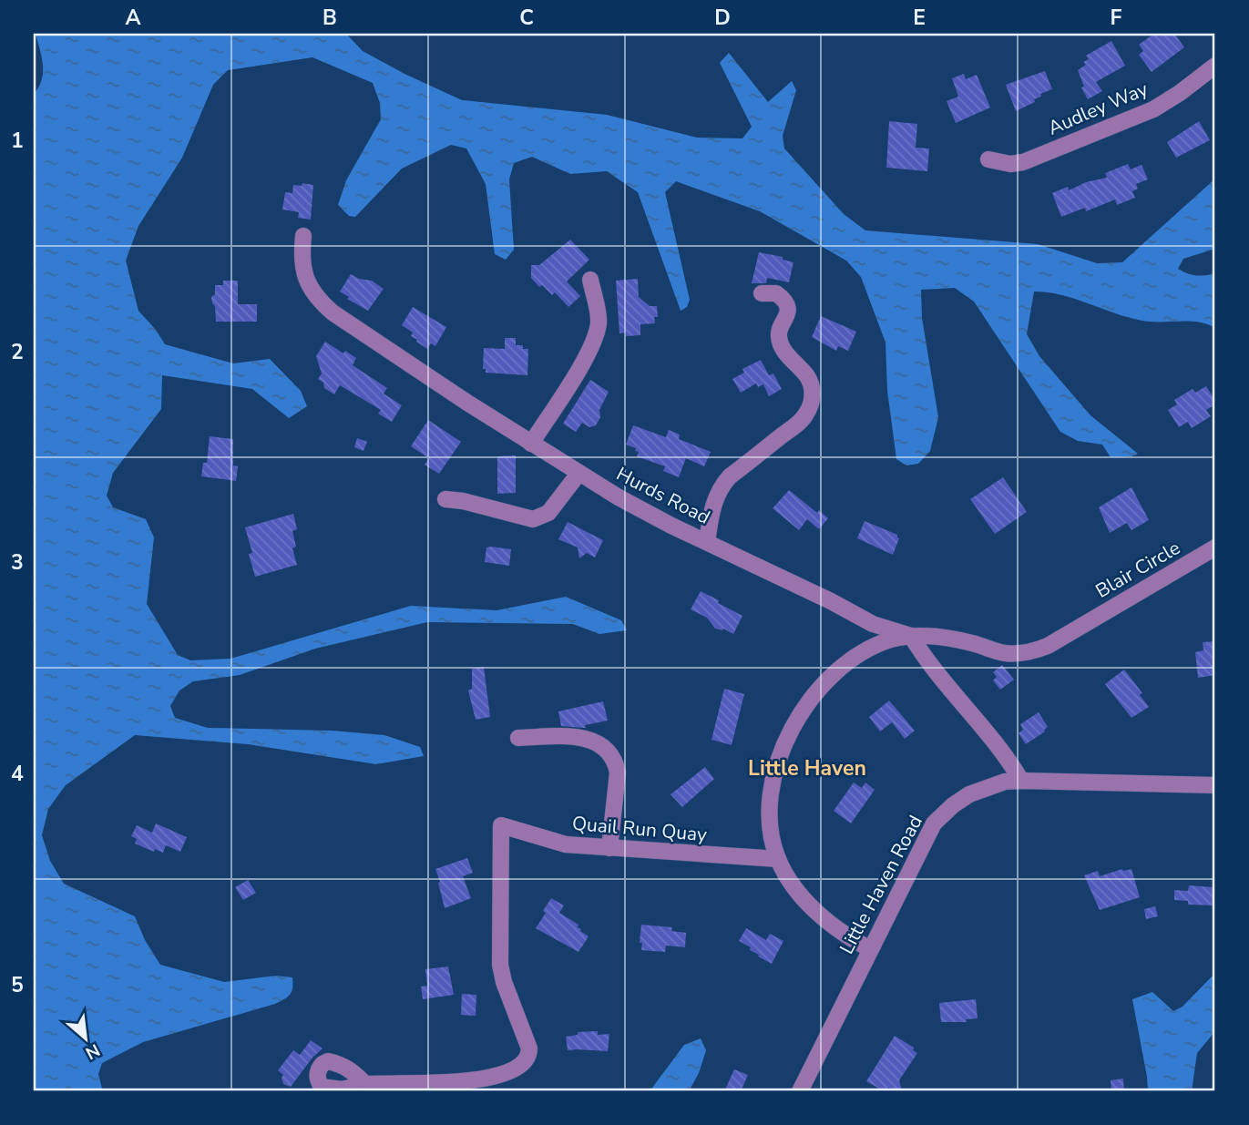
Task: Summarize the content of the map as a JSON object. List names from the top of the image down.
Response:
{
  "streets": {
    "street": [
      "Audley Way",
      "Hurds Road",
      "Blair Circle",
      "Quail Run Quay",
      "Little Haven Road"
    ]
  },
  "crossings": [
    ["Hurds Road", "Blair Circle"]
  ],
  "districts": ["Little Haven"],
  "north": "bottom right",
  "grid": {
    "columns": [
      "A",
      "B",
      "C",
      "D",
      "E",
      "F"
    ],
    "rows": [
      "1",
      "2",
      "3",
      "4",
      "5"
    ]
  }
}
